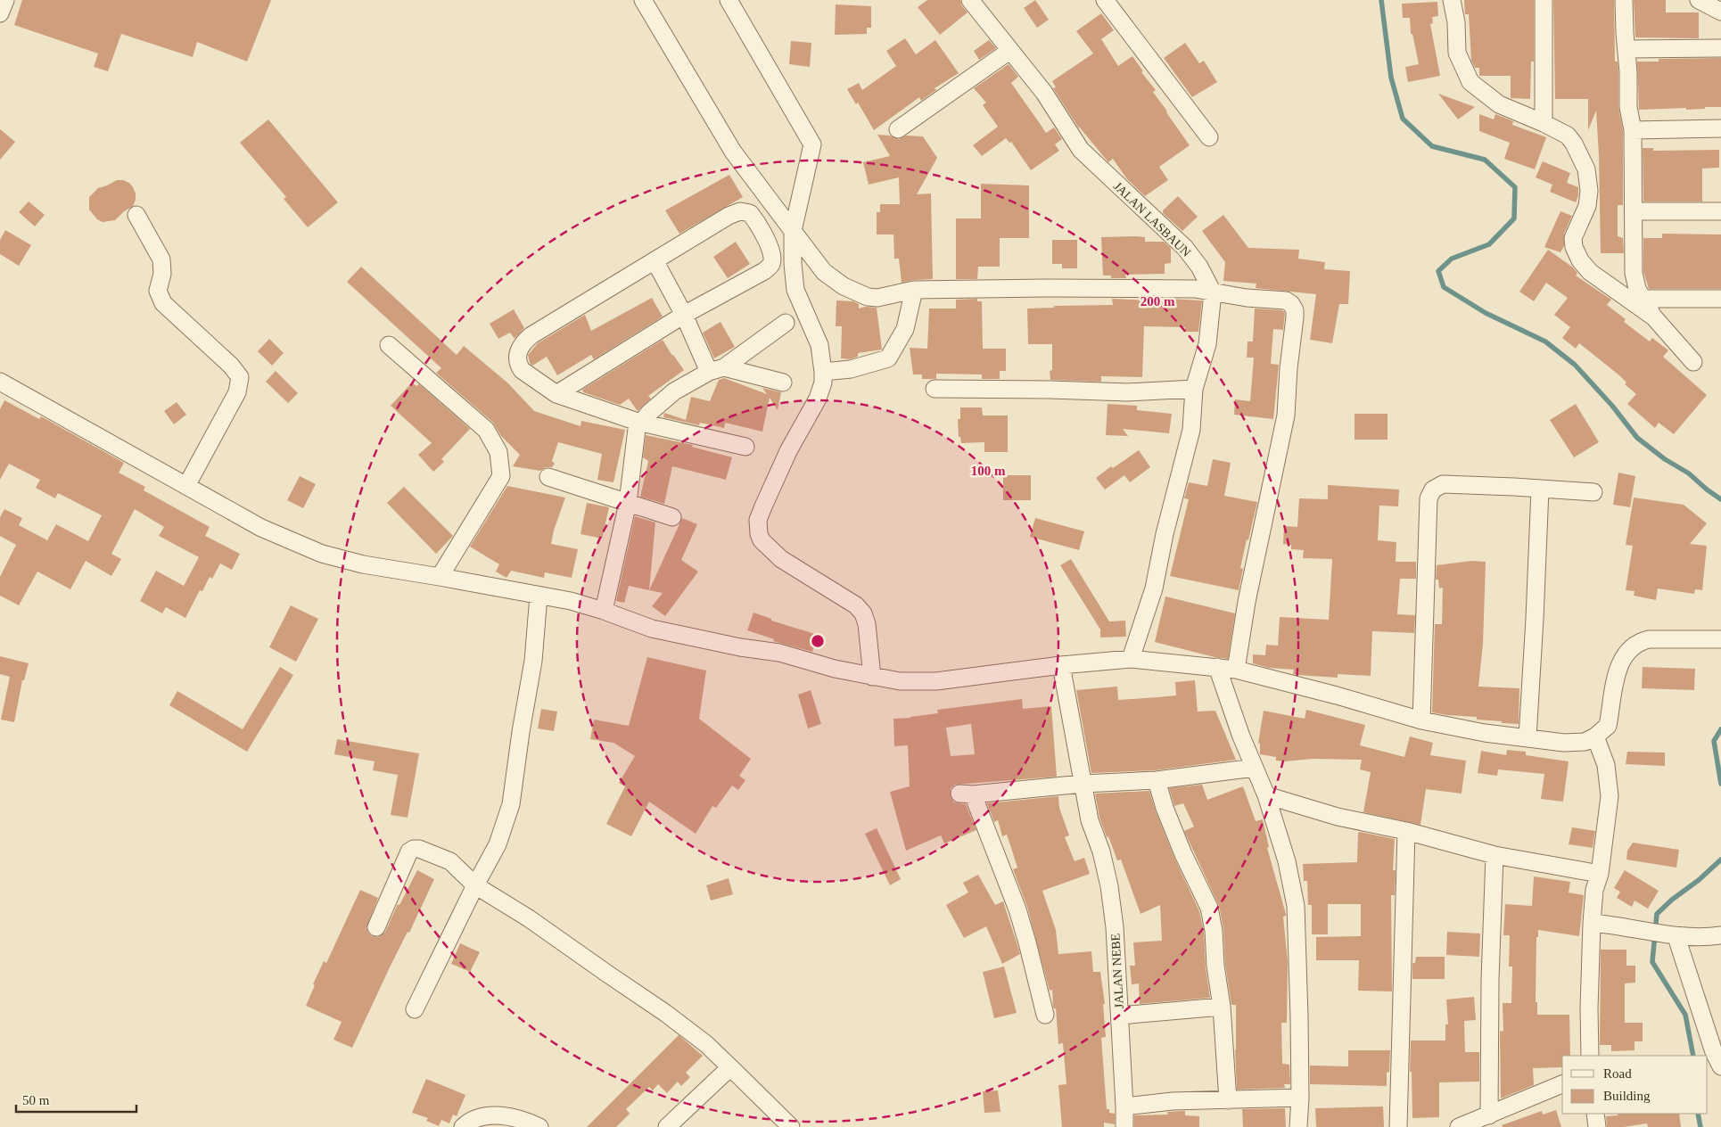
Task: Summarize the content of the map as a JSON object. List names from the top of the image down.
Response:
{
  "streets": {
    "street": ["JALAN LASBAUN", "JALAN NEBE"]
  },
  "legend": ["Road", "Building"],
  "scale_bar": "50 m",
  "rings": ["200 m", "100 m"]
}
